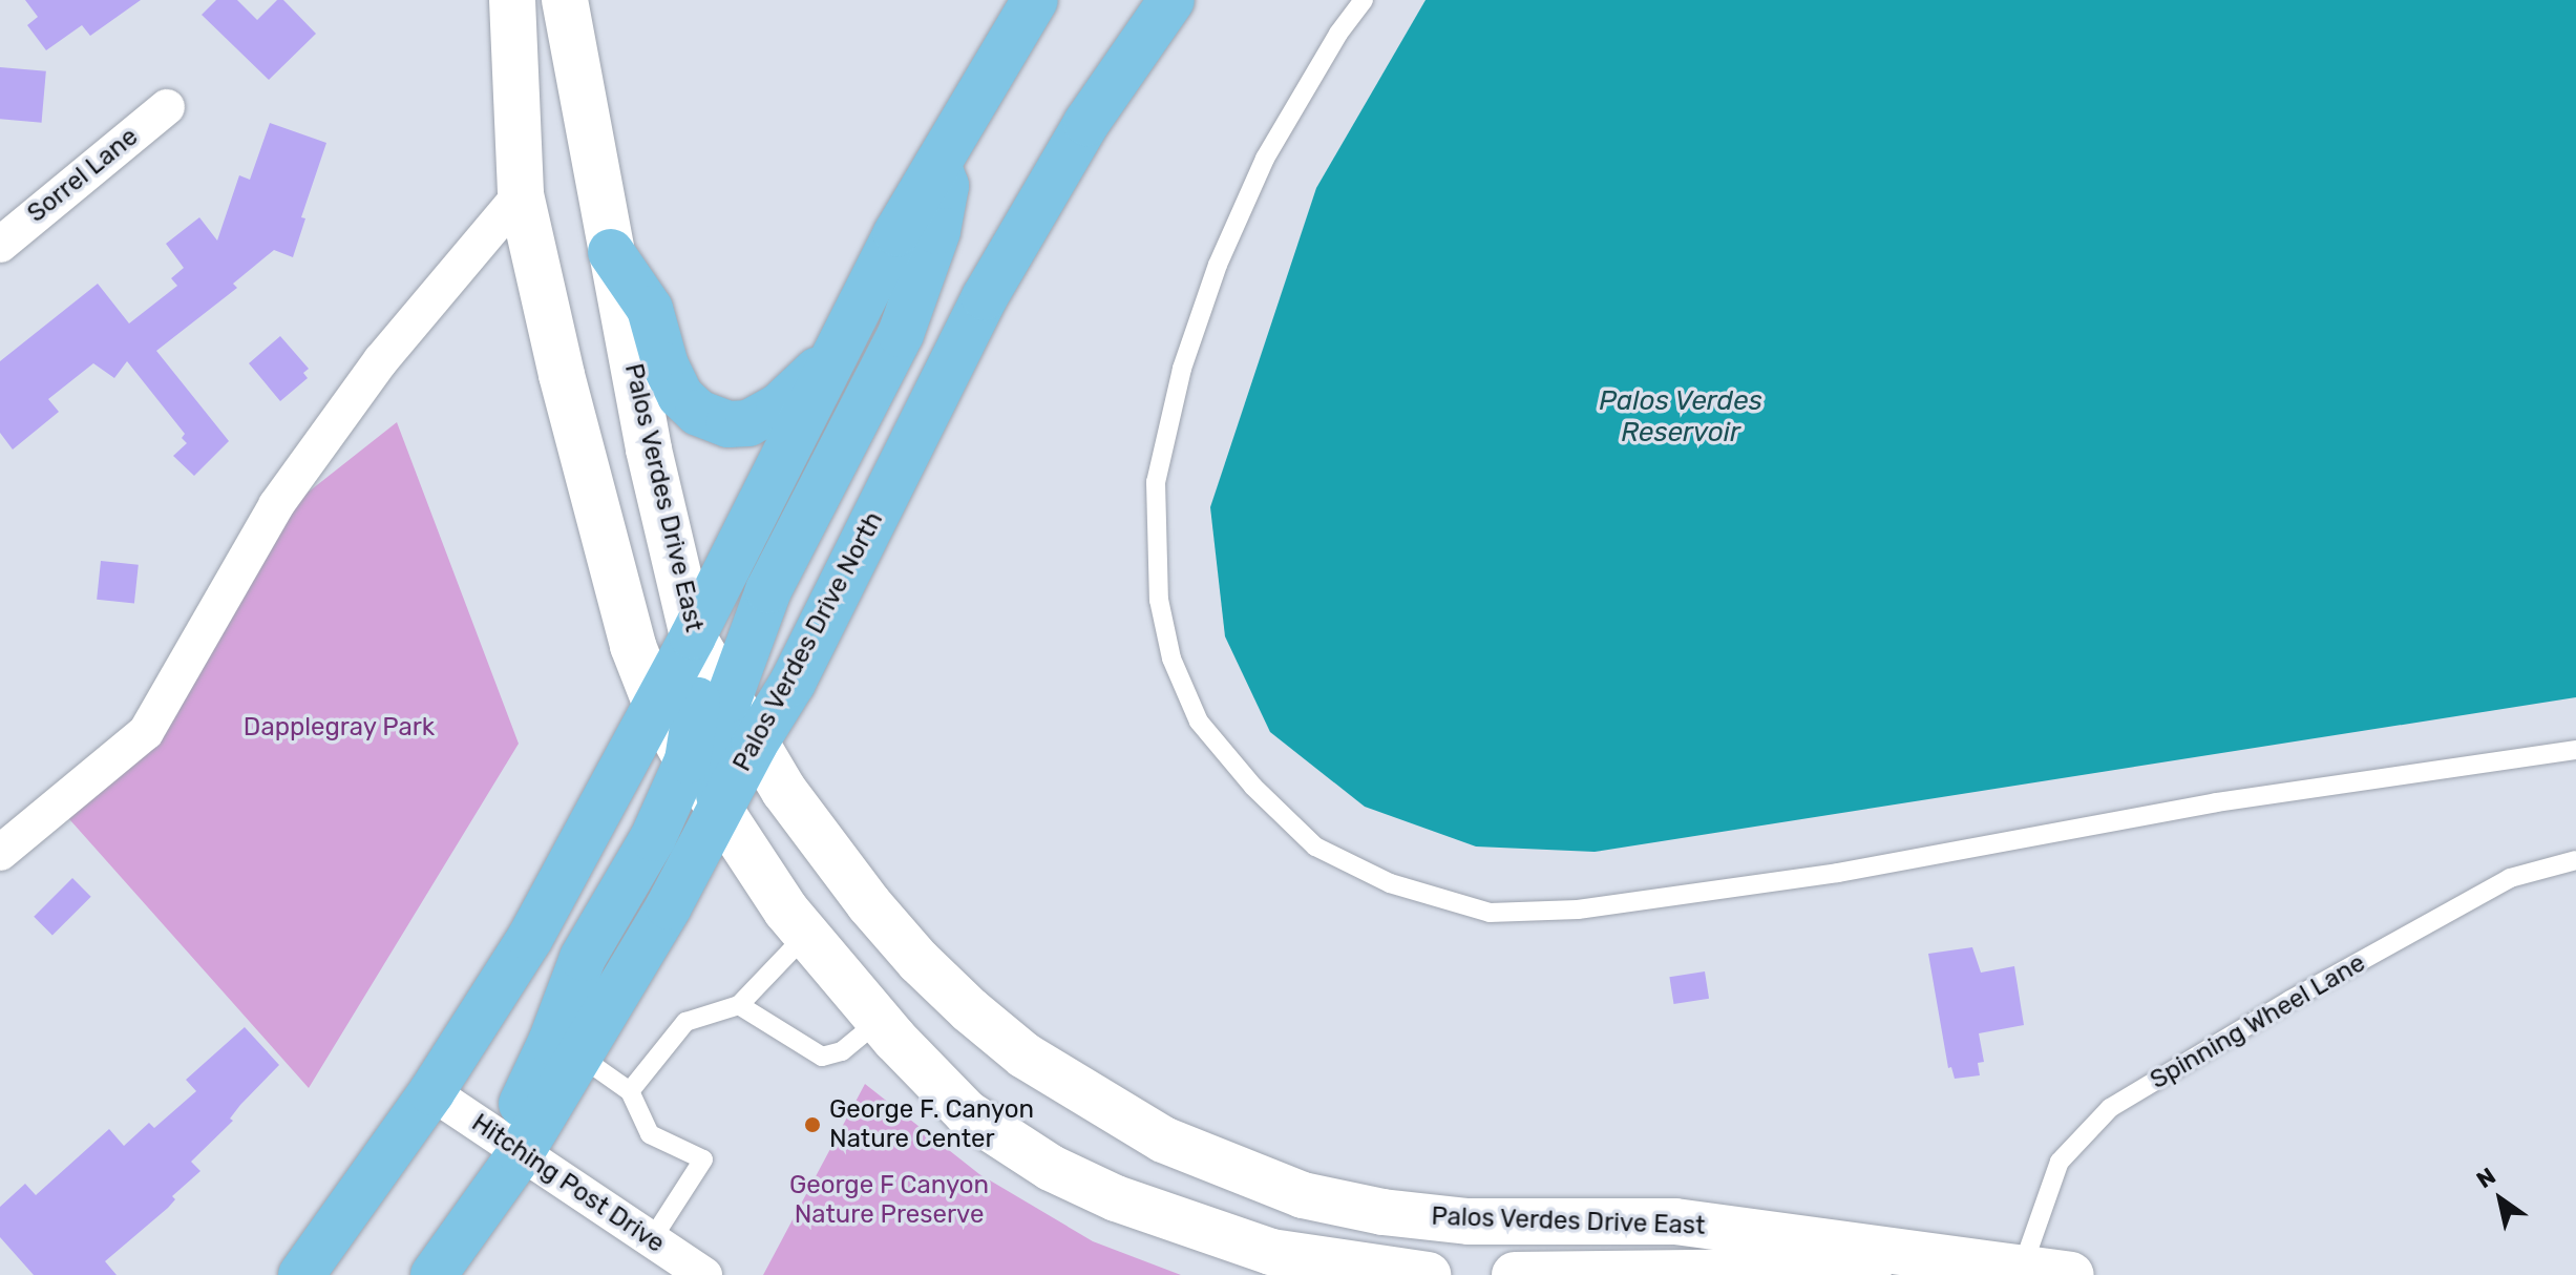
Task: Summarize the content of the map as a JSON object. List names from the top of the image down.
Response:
{
  "streets": {
    "main road": ["Palos Verdes Drive East", "Palos Verdes Drive North"],
    "street": ["Sorrel Lane", "Hitching Post Drive"],
    "lane": ["Spinning Wheel Lane"]
  },
  "crossings": [
    ["Palos Verdes Drive East", "Palos Verdes Drive North"],
    ["Palos Verdes Drive East", "Spinning Wheel Lane"],
    ["Palos Verdes Drive North", "Hitching Post Drive"]
  ],
  "water": ["Palos Verdes Reservoir"],
  "parks": ["Dapplegray Park", "George F Canyon Nature Preserve"],
  "places": ["George F. Canyon Nature Center"],
  "north": "top left"
}
